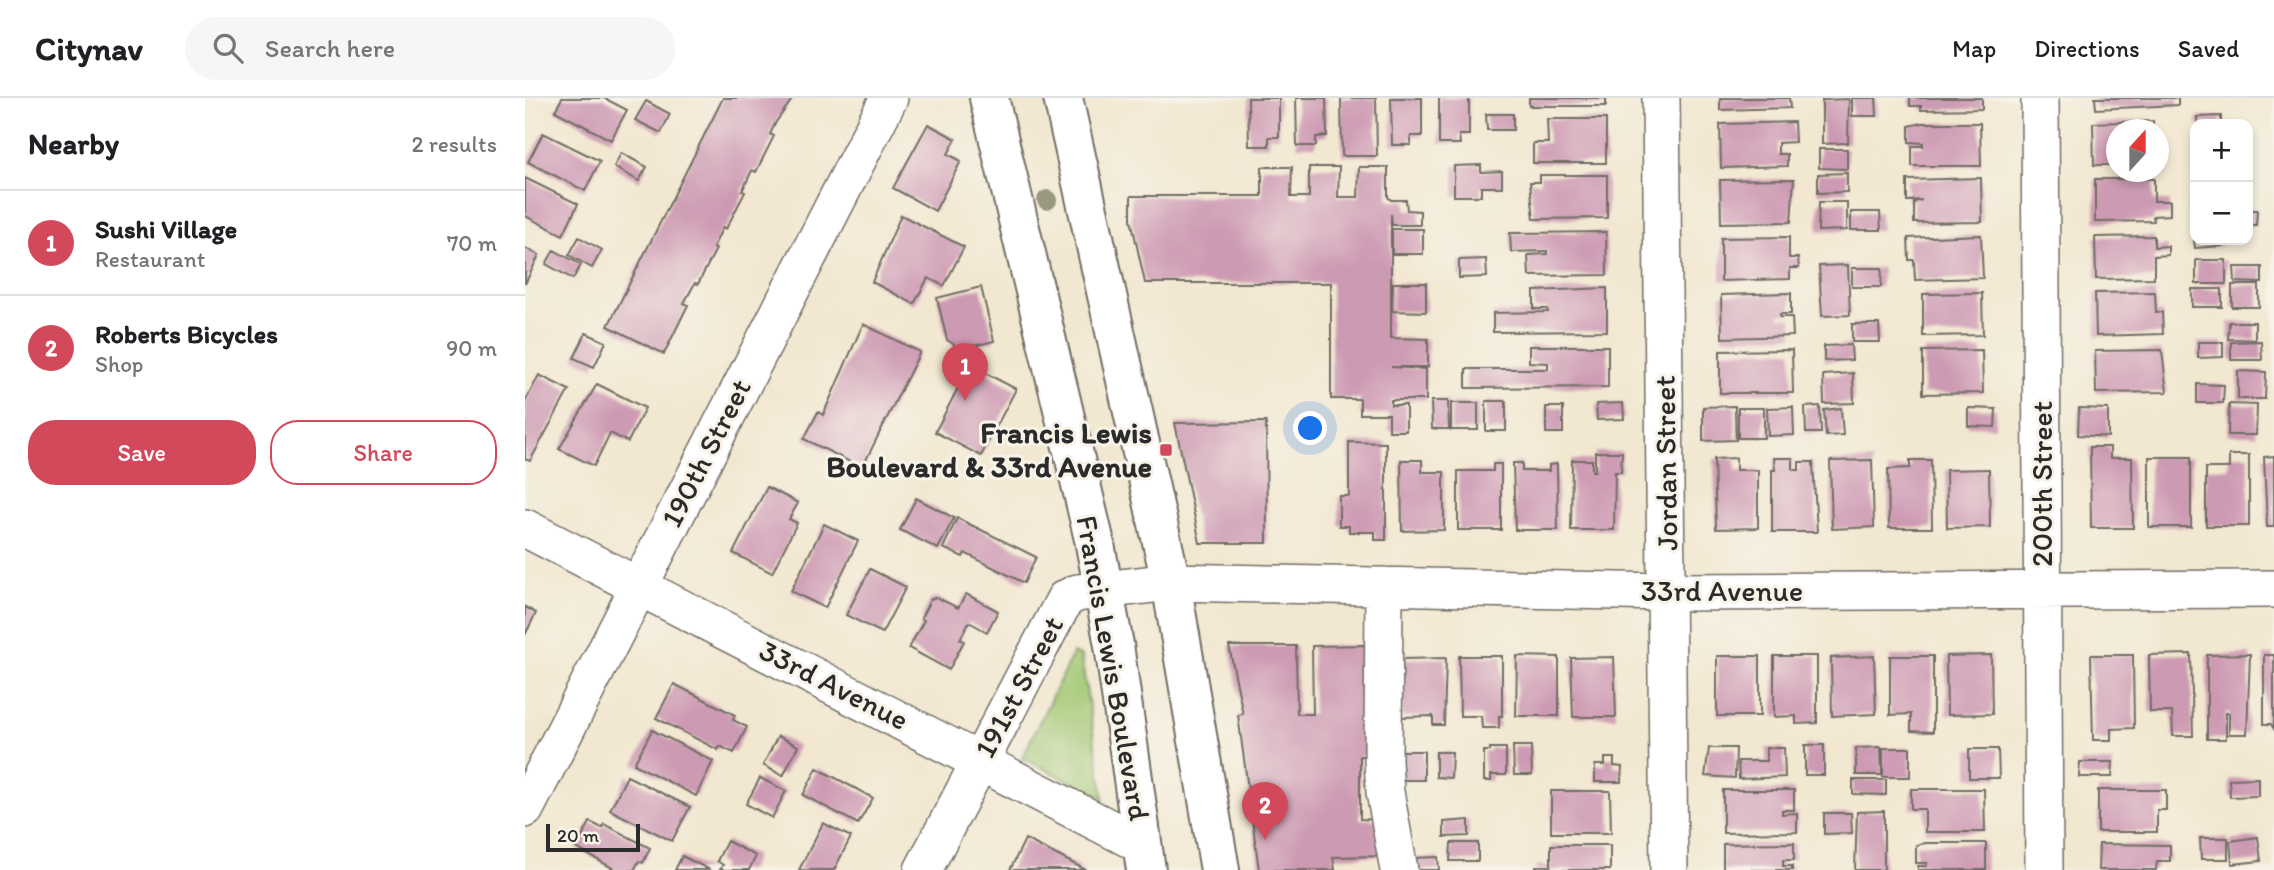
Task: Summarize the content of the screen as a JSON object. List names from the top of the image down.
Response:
{
  "streets": {
    "main road": ["Francis Lewis Boulevard"],
    "street": [
      "190th Street",
      "Jordan Street",
      "200th Street",
      "33rd Avenue",
      "191st Street"
    ]
  },
  "crossings": [
    ["190th Street", "33rd Avenue"],
    ["Jordan Street", "33rd Avenue"],
    ["200th Street", "33rd Avenue"],
    ["33rd Avenue", "Francis Lewis Boulevard"],
    ["33rd Avenue", "191st Street"],
    ["Francis Lewis Boulevard", "191st Street"]
  ],
  "places": {
    "transit": ["Francis Lewis Boulevard & 33rd Avenue"]
  },
  "scale_bar": "20 m",
  "north": "top",
  "page": {
    "header": "Citynav",
    "search": "Search here",
    "nav": ["Map", "Directions", "Saved"],
    "heading": ["Nearby", "2 results"],
    "map_buttons": ["+", "−"],
    "list": [
      {
        "mark": "1",
        "name": "Sushi Village",
        "note": "Restaurant",
        "value": "70 m"
      },
      {
        "mark": "2",
        "name": "Roberts Bicycles",
        "note": "Shop",
        "value": "90 m"
      }
    ],
    "pins": ["1", "2"],
    "buttons": ["Save", "Share"],
    "scale": "20 m"
  }
}
